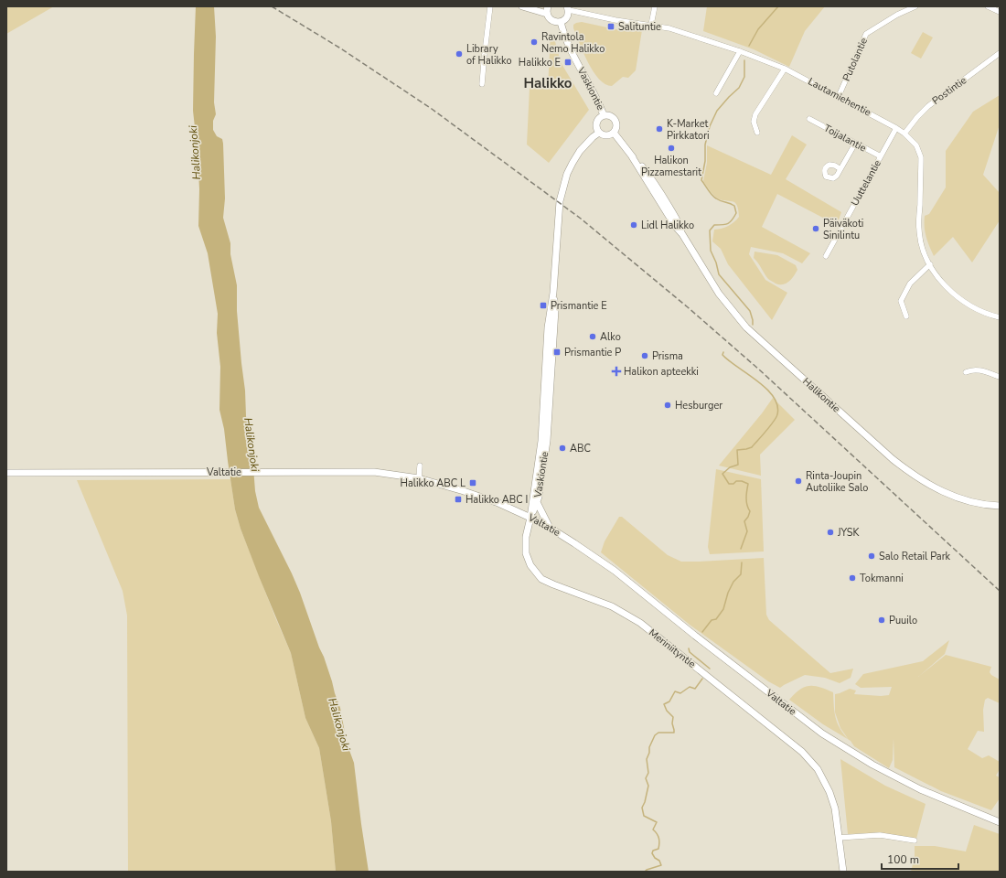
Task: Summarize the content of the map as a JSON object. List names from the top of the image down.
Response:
{
  "streets": {
    "main road": [
      "Vaskiontie",
      "Halikontie",
      "Valtatie",
      "Meriniityntie"
    ],
    "street": [
      "Putolantie",
      "Postintie",
      "Lautamiehentie",
      "Toijalantie",
      "Uuttelantie"
    ]
  },
  "crossings": [
    ["Putolantie", "Lautamiehentie"],
    ["Vaskiontie", "Halikontie"],
    ["Vaskiontie", "Valtatie"],
    ["Vaskiontie", "Meriniityntie"],
    ["Postintie", "Lautamiehentie"],
    ["Lautamiehentie", "Uuttelantie"],
    ["Toijalantie", "Uuttelantie"],
    ["Valtatie", "Meriniityntie"]
  ],
  "districts": ["Halikko"],
  "water": ["Halikonjoki"],
  "places": {
    "transit": [
      "Salituntie",
      "Halikko E",
      "Prismantie E",
      "Prismantie P",
      "Halikko ABC L",
      "Halikko ABC I"
    ],
    "other": [
      "Ravintola Nemo Halikko",
      "Library of Halikko",
      "K-Market Pirkkatori",
      "Halikon Pizzamestarit",
      "Lidl Halikko",
      "Päiväkoti Sinilintu",
      "Alko",
      "Prisma",
      "Hesburger",
      "ABC",
      "Rinta-Joupin Autoliike Salo",
      "JYSK",
      "Salo Retail Park",
      "Tokmanni",
      "Puuilo"
    ],
    "health": ["Halikon apteekki"]
  },
  "scale_bar": "100 m"
}
